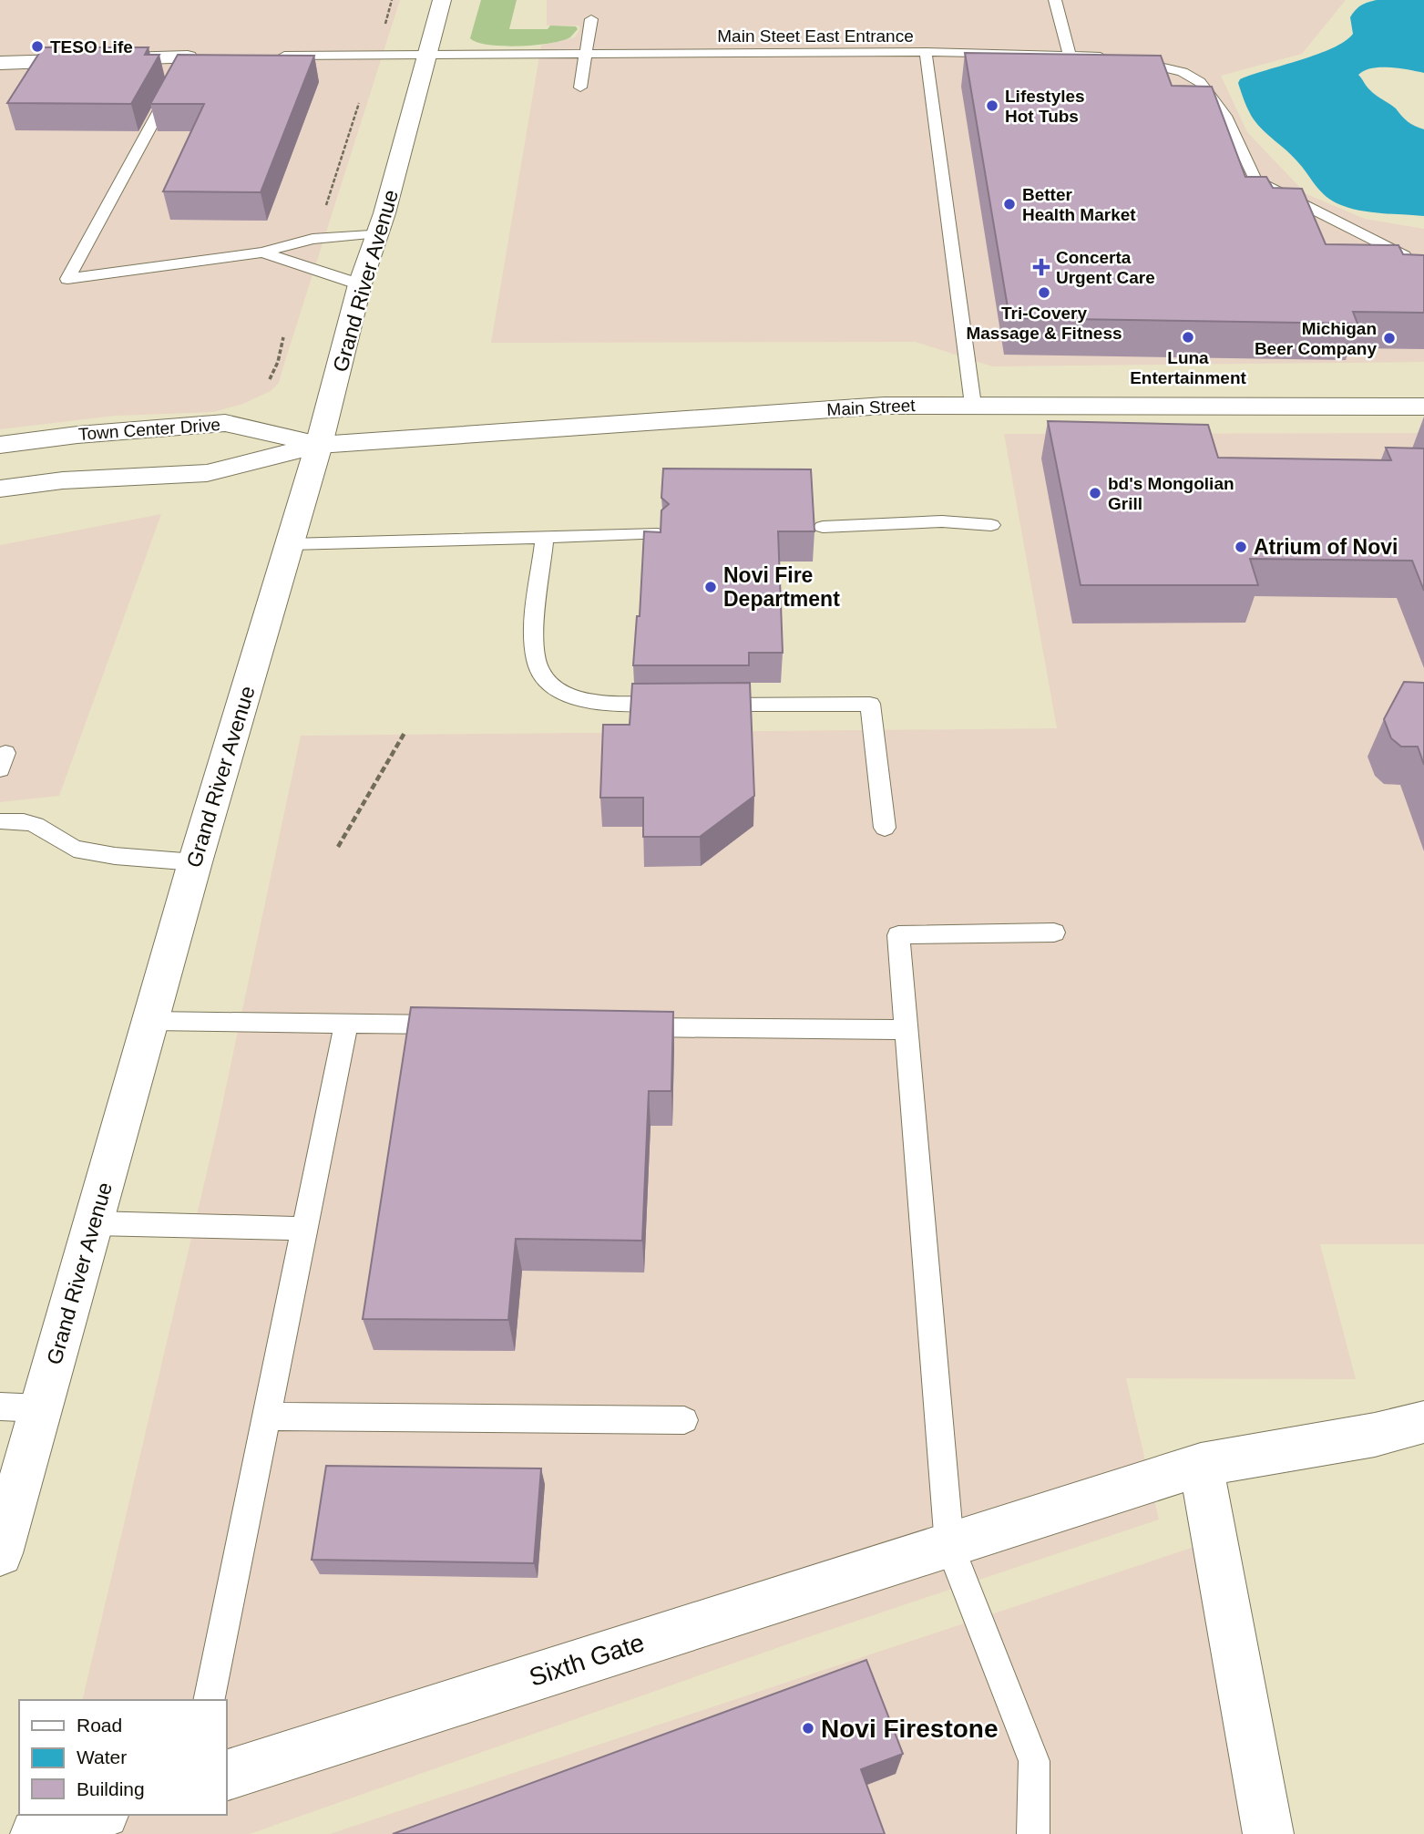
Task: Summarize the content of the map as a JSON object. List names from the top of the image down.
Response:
{
  "streets": {
    "street": [
      "Grand River Avenue",
      "Main Street",
      "Town Center Drive",
      "Sixth Gate"
    ],
    "lane": ["Main Steet East Entrance"]
  },
  "crossings": [
    ["Main Steet East Entrance", "Grand River Avenue"],
    ["Main Steet East Entrance", "Main Street"],
    ["Grand River Avenue", "Main Street"],
    ["Grand River Avenue", "Town Center Drive"],
    ["Main Street", "Town Center Drive"]
  ],
  "places": {
    "other": [
      "TESO Life",
      "Lifestyles Hot Tubs",
      "Better Health Market",
      "Tri-Covery Massage & Fitness",
      "Luna Entertainment",
      "Michigan Beer Company",
      "bd's Mongolian Grill",
      "Atrium of Novi",
      "Novi Fire Department",
      "Novi Firestone"
    ],
    "health": ["Concerta Urgent Care"]
  },
  "legend": ["Road", "Water", "Building"]
}
